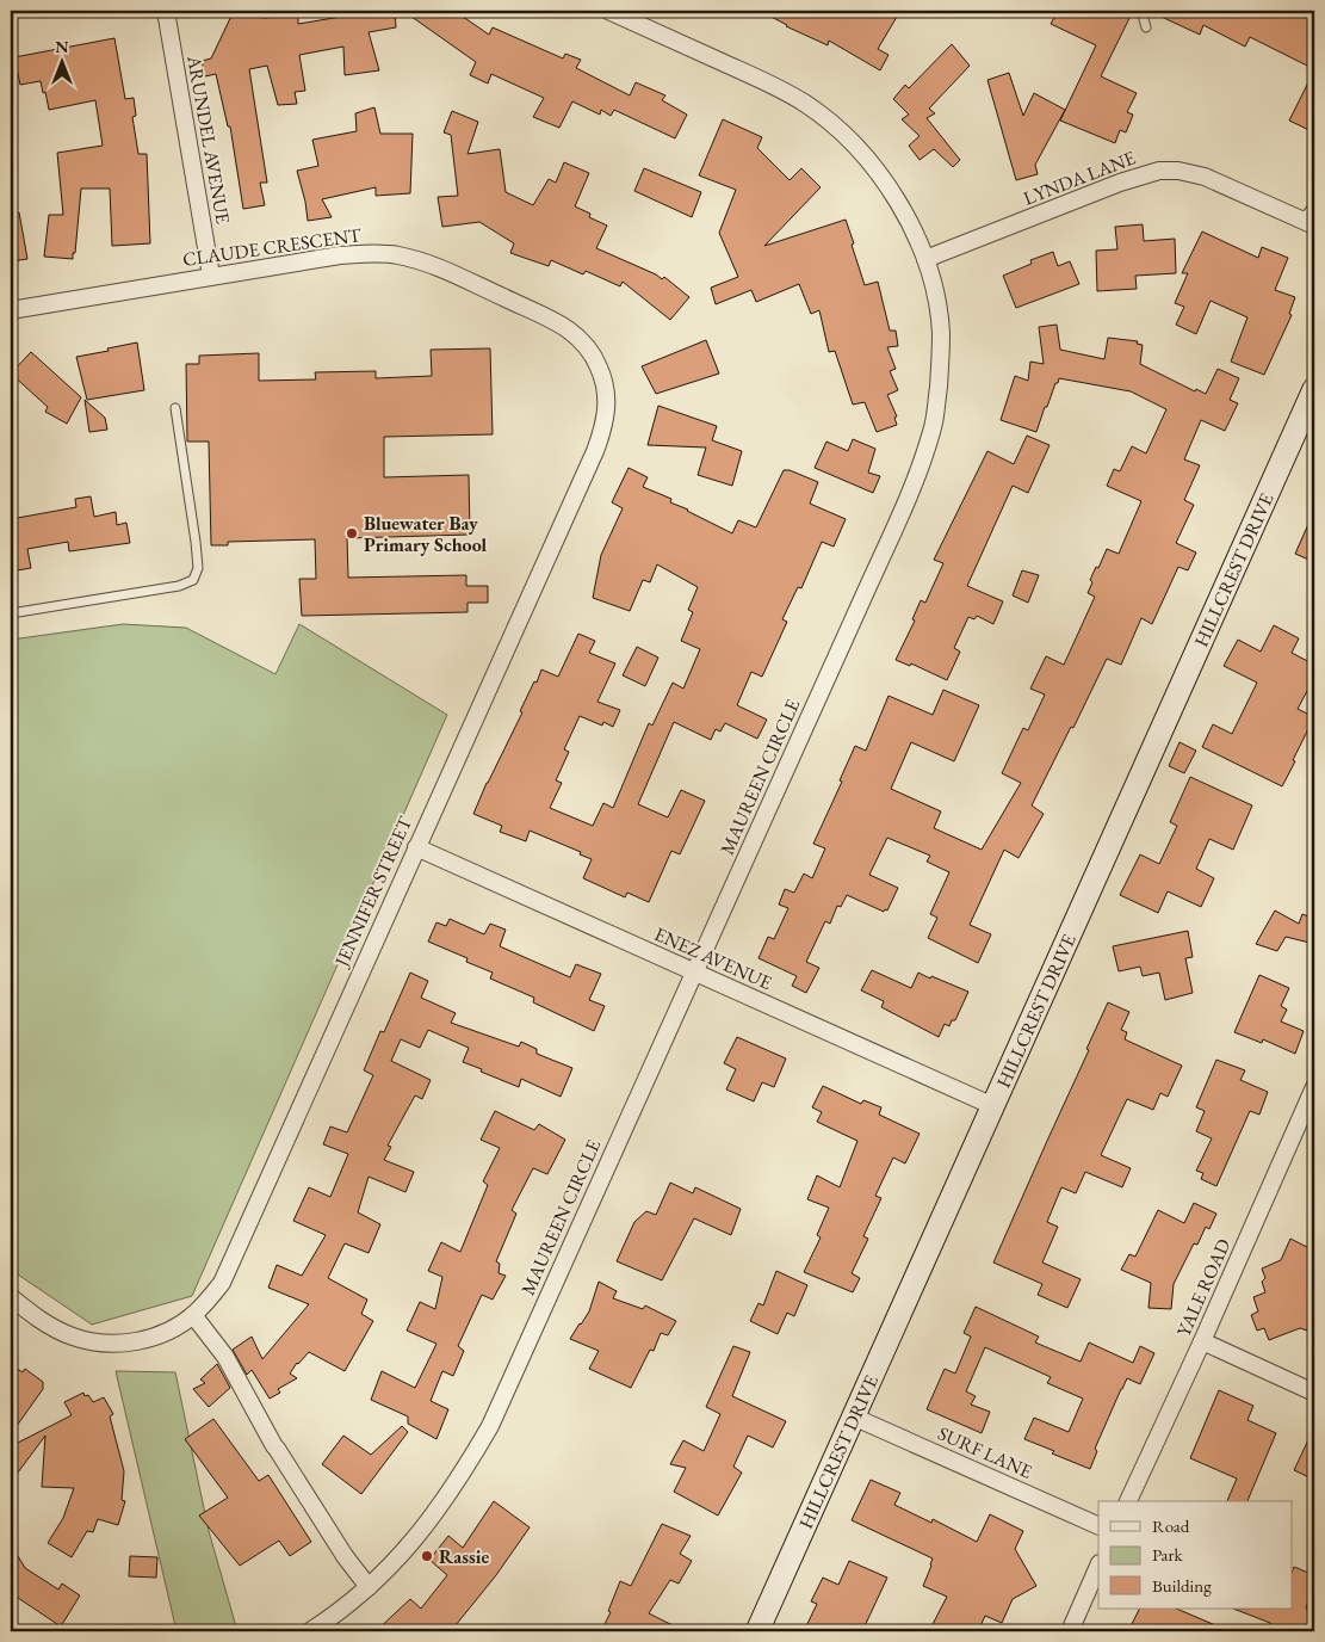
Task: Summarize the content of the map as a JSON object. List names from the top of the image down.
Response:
{
  "streets": {
    "street": [
      "ARUNDEL AVENUE",
      "LYNDA LANE",
      "CLAUDE CRESCENT",
      "HILLCREST DRIVE",
      "MAUREEN CIRCLE",
      "JENNIFER STREET",
      "ENEZ AVENUE",
      "YALE ROAD",
      "SURF LANE"
    ]
  },
  "crossings": [
    ["ARUNDEL AVENUE", "CLAUDE CRESCENT"],
    ["LYNDA LANE", "MAUREEN CIRCLE"],
    ["CLAUDE CRESCENT", "JENNIFER STREET"],
    ["HILLCREST DRIVE", "ENEZ AVENUE"],
    ["HILLCREST DRIVE", "SURF LANE"],
    ["MAUREEN CIRCLE", "ENEZ AVENUE"],
    ["JENNIFER STREET", "ENEZ AVENUE"]
  ],
  "places": ["Bluewater Bay Primary School", "Rassie"],
  "legend": ["Road", "Park", "Building"],
  "north": "top"
}
